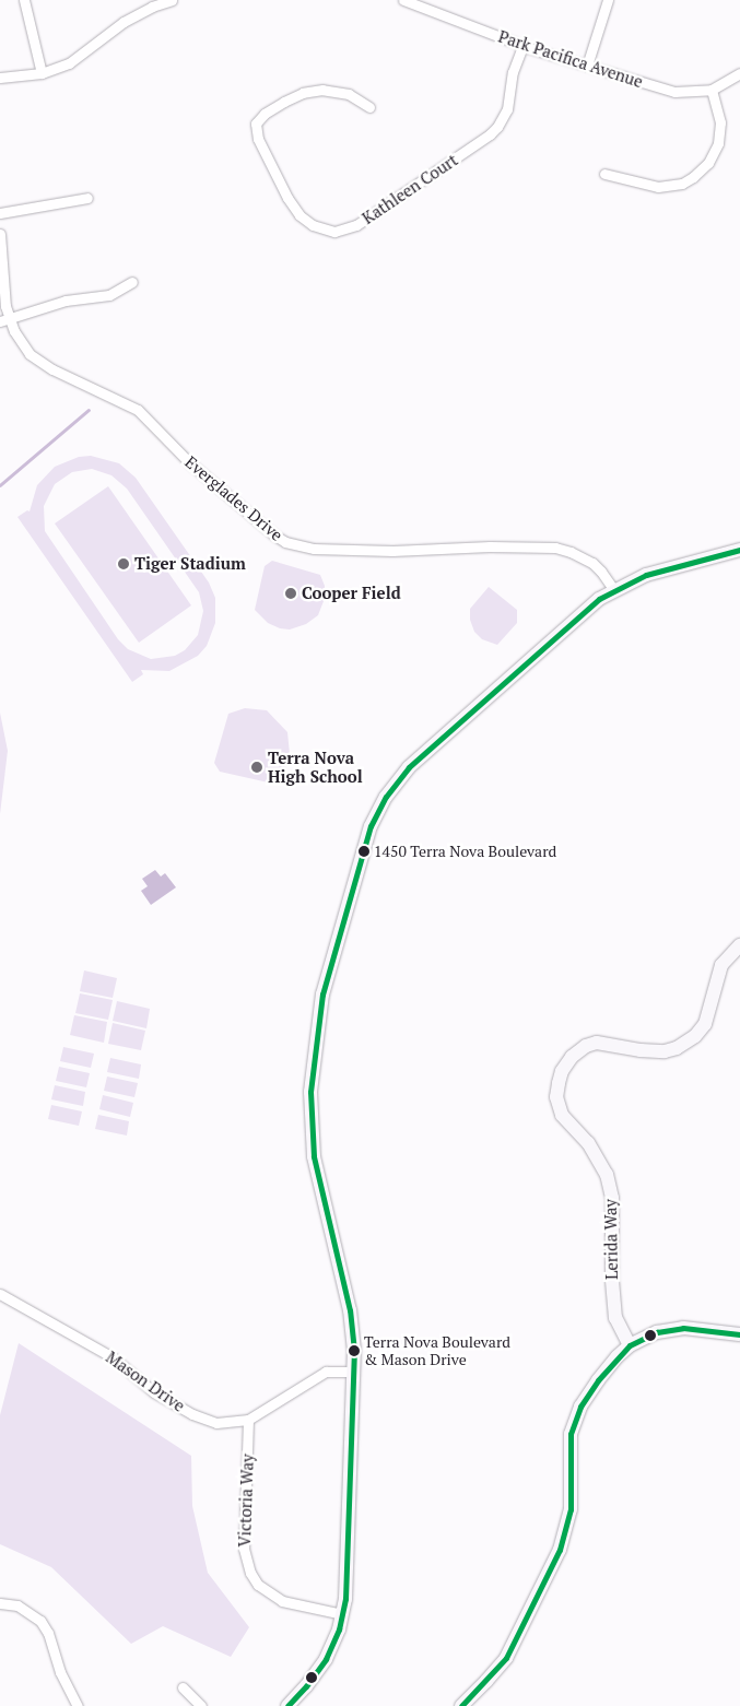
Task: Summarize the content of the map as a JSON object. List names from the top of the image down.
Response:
{
  "streets": {
    "street": [
      "Park Pacifica Avenue",
      "Kathleen Court",
      "Everglades Drive",
      "Lerida Way",
      "Mason Drive",
      "Victoria Way"
    ]
  },
  "crossings": [
    ["Park Pacifica Avenue", "Kathleen Court"],
    ["Mason Drive", "Victoria Way"]
  ],
  "places": [
    "Tiger Stadium",
    "Cooper Field",
    "Terra Nova High School",
    "1450 Terra Nova Boulevard",
    "Terra Nova Boulevard & Mason Drive"
  ]
}
